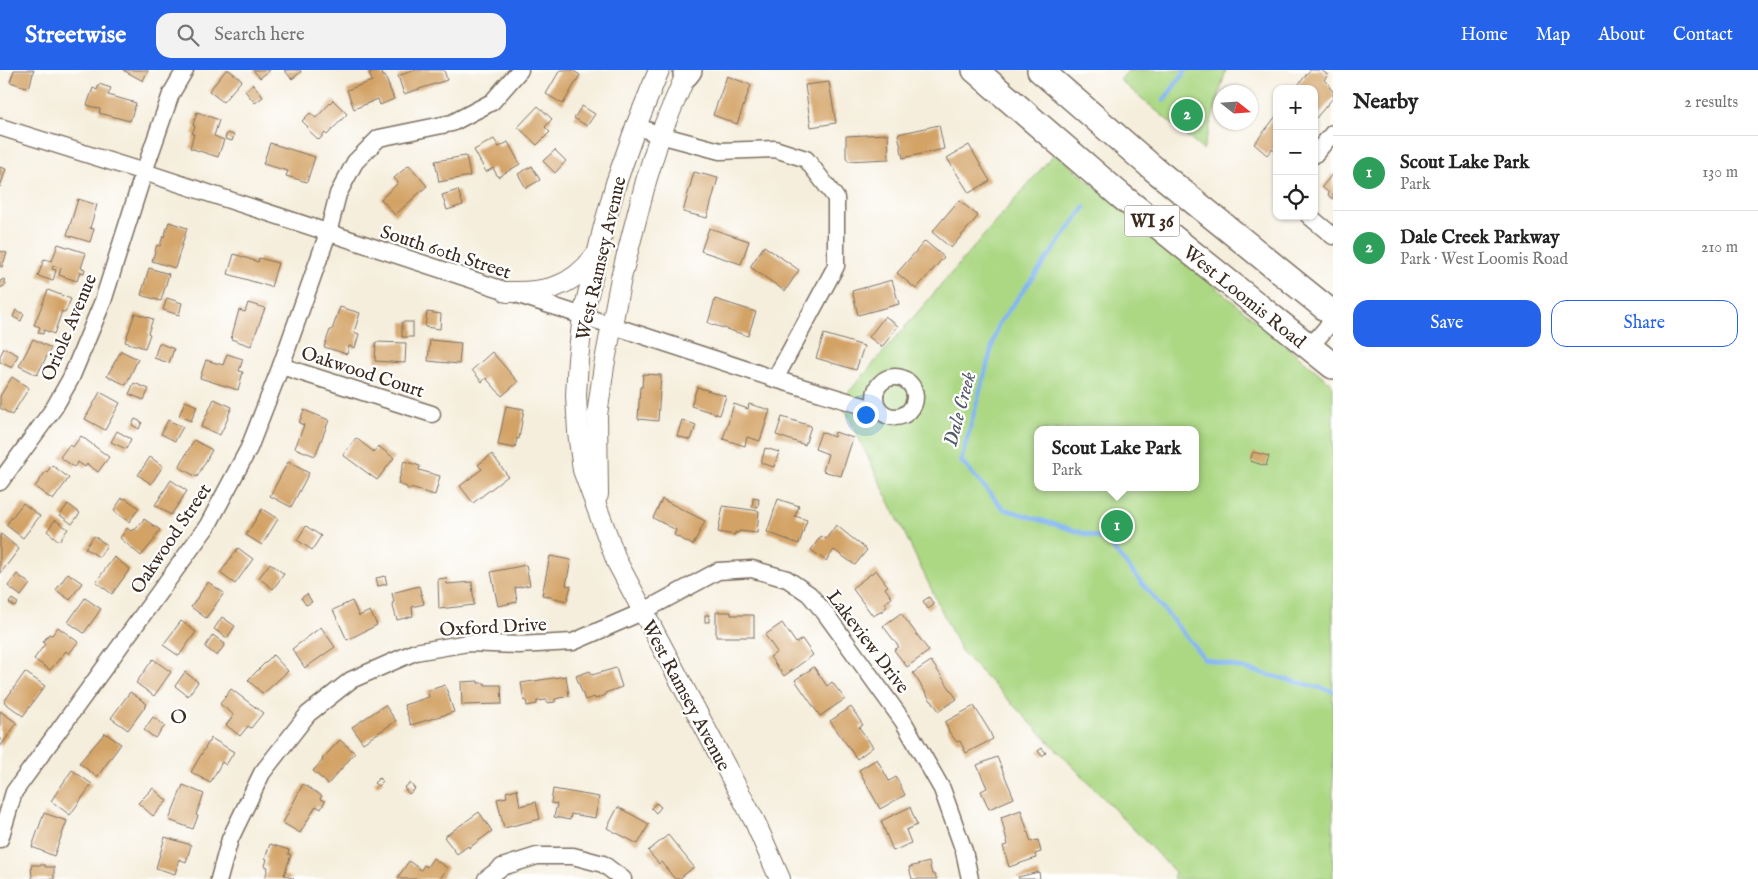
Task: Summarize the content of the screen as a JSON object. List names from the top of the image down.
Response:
{
  "streets": {
    "main road": ["WI 36", "West Loomis Road"],
    "street": [
      "South 60th Street",
      "West Ramsey Avenue",
      "Oriole Avenue",
      "Oakwood Court",
      "Oakwood Street",
      "Oxford Drive",
      "Lakeview Drive"
    ]
  },
  "crossings": [
    ["South 60th Street", "West Ramsey Avenue"],
    ["South 60th Street", "Oriole Avenue"],
    ["South 60th Street", "Oakwood Street"],
    ["West Ramsey Avenue", "Oxford Drive"],
    ["West Ramsey Avenue", "Lakeview Drive"],
    ["Oakwood Court", "Oakwood Street"],
    ["Oxford Drive", "Lakeview Drive"]
  ],
  "districts": ["O"],
  "water": ["Dale Creek"],
  "north": "right",
  "page": {
    "header": "Streetwise",
    "search": "Search here",
    "nav": [
      "Home",
      "Map",
      "About",
      "Contact"
    ],
    "heading": ["Nearby", "2 results"],
    "map_buttons": ["+", "−"],
    "pins": ["2", "1"],
    "list": [
      {
        "mark": "1",
        "name": "Scout Lake Park",
        "note": "Park",
        "value": "130 m"
      },
      {
        "mark": "2",
        "name": "Dale Creek Parkway",
        "note": "Park · West Loomis Road",
        "value": "210 m"
      }
    ],
    "buttons": ["Save", "Share"],
    "popup": ["Scout Lake Park", "Park"]
  }
}
